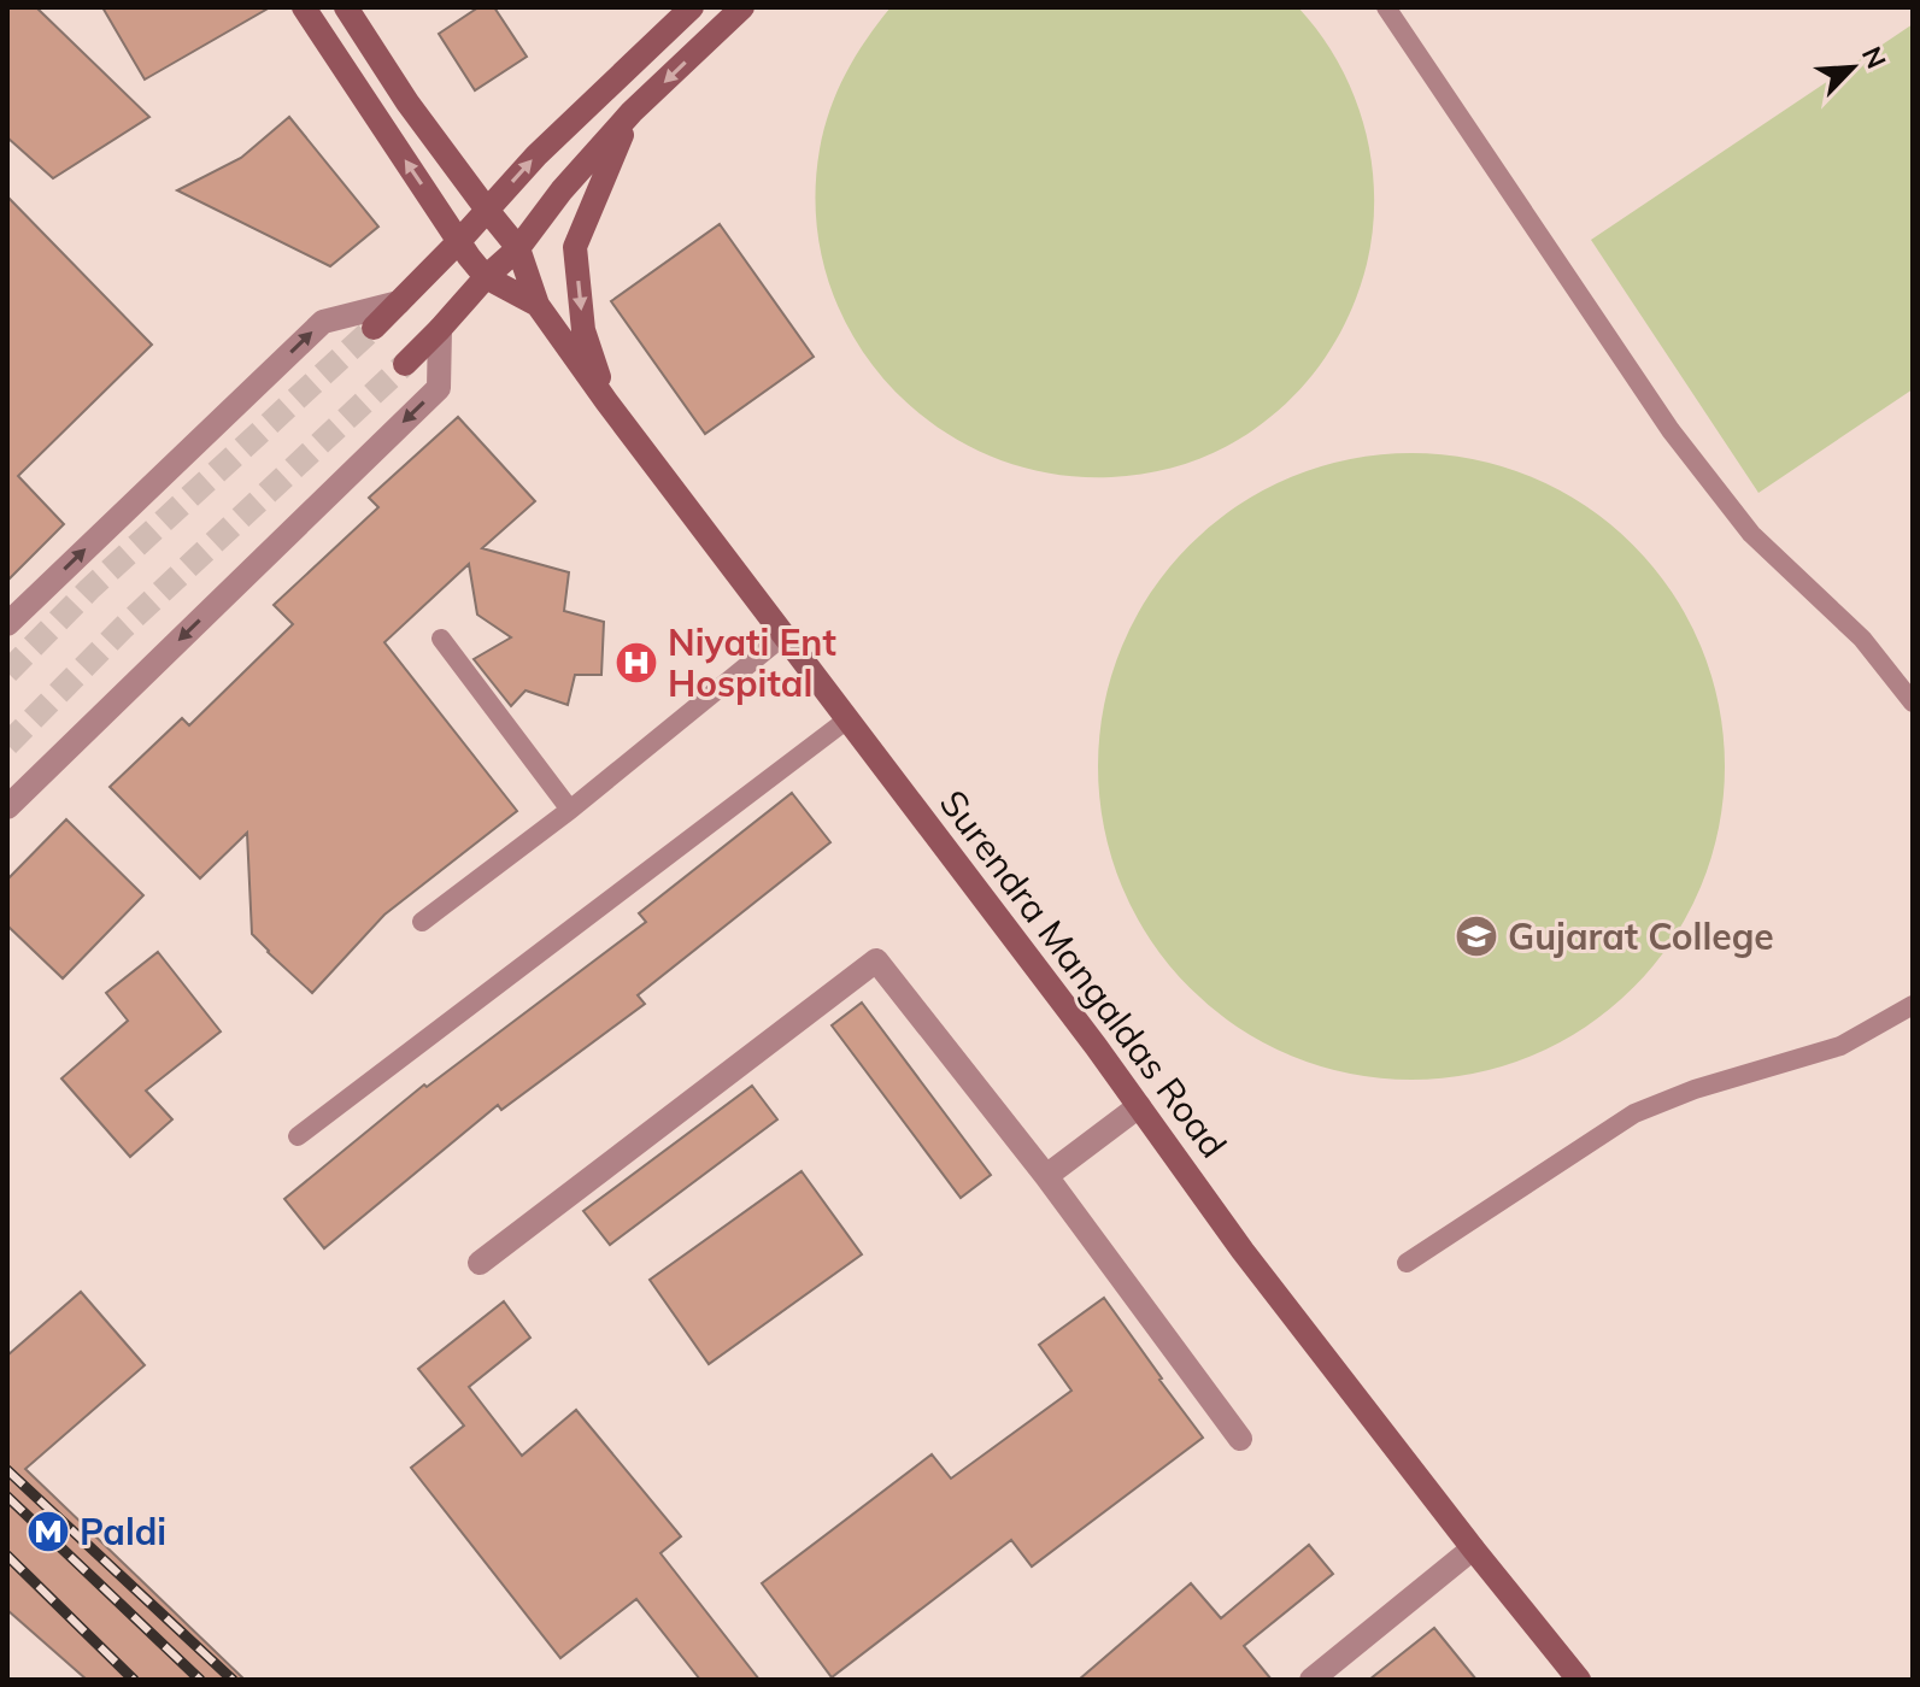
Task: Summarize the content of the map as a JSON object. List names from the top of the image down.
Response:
{
  "streets": {
    "main road": ["Surendra Mangaldas Road"]
  },
  "places": {
    "hospital": ["Niyati Ent Hospital"],
    "school or university": ["Gujarat College"],
    "metro station": ["Paldi"]
  },
  "north": "top right"
}
